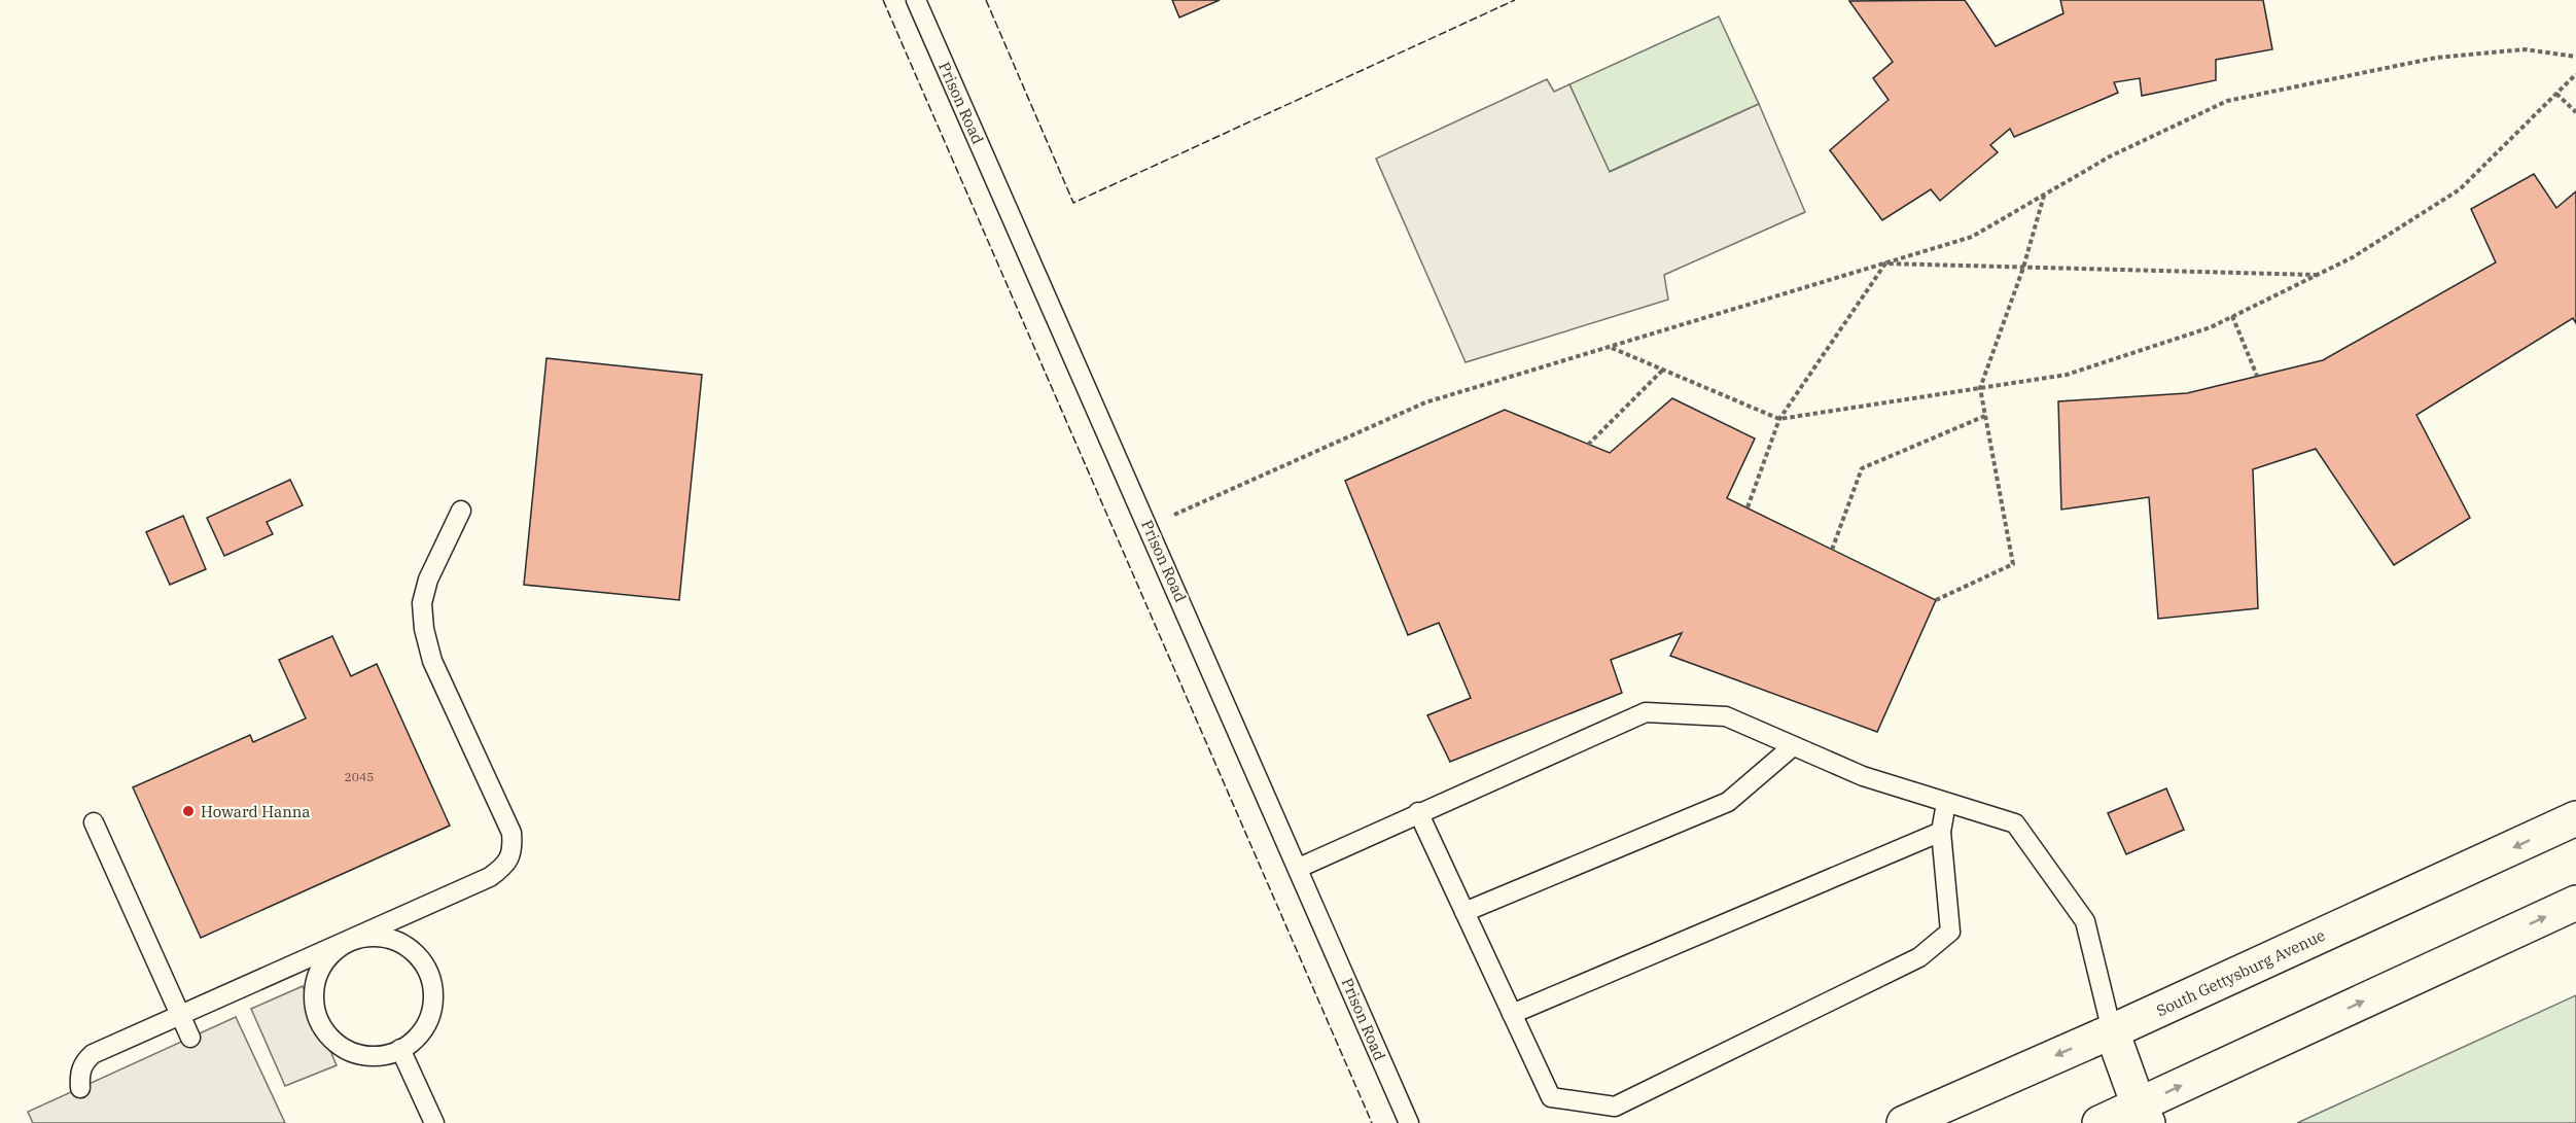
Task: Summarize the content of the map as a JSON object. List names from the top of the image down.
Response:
{
  "streets": {
    "main road": ["South Gettysburg Avenue"],
    "lane": ["Prison Road"]
  },
  "places": ["Howard Hanna"],
  "house_numbers": ["2045"]
}
